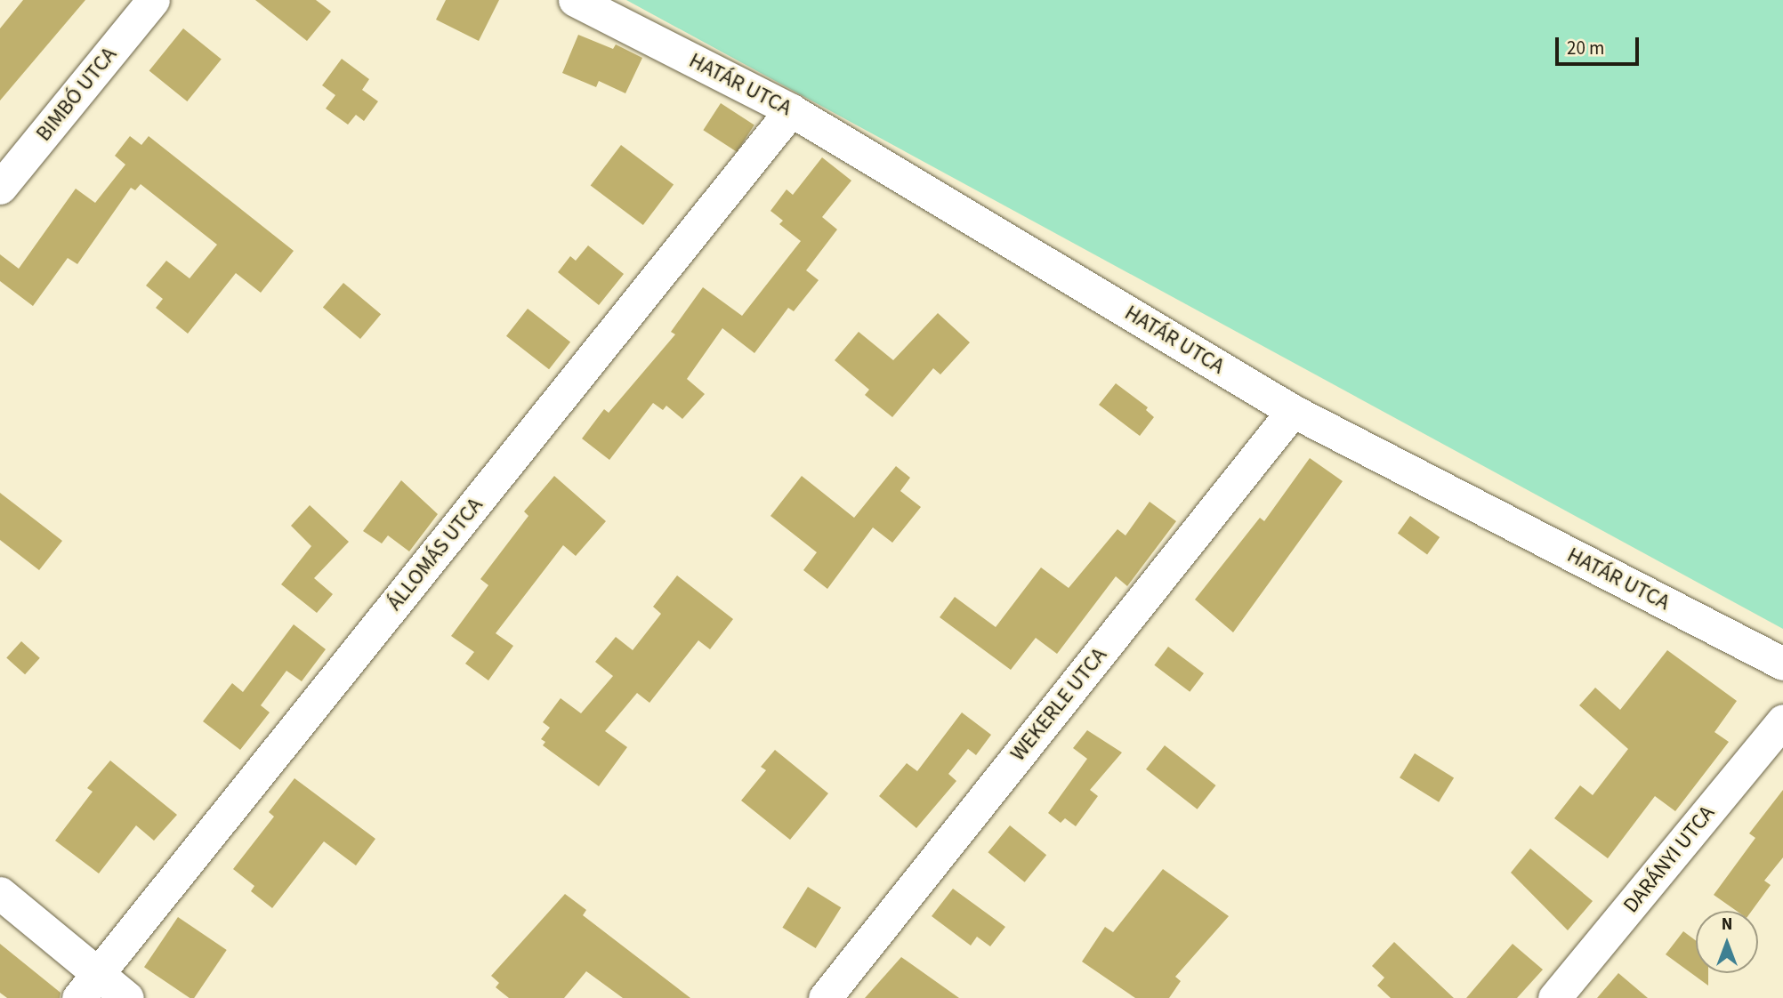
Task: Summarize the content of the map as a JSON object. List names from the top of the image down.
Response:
{
  "streets": {
    "street": [
      "HATÁR UTCA",
      "BIMBÓ UTCA",
      "ÁLLOMÁS UTCA",
      "WEKERLE UTCA",
      "DARÁNYI UTCA"
    ]
  },
  "crossings": [
    ["HATÁR UTCA", "ÁLLOMÁS UTCA"],
    ["HATÁR UTCA", "WEKERLE UTCA"]
  ],
  "scale_bar": "20 m",
  "north": "top"
}
